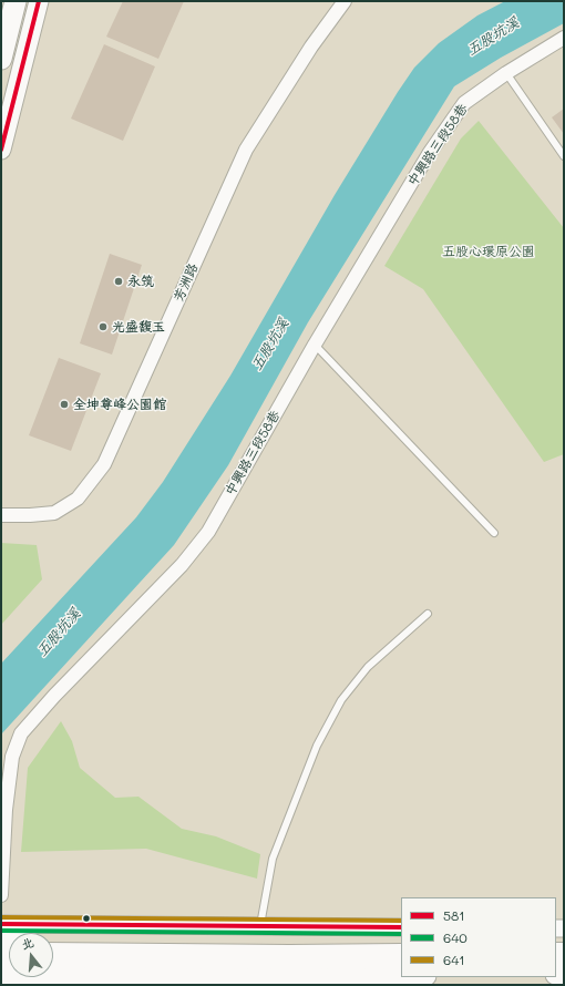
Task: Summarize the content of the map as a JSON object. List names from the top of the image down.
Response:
{
  "streets": {
    "street": ["中興路三段58巷", "芳洲路"]
  },
  "water": ["五股坑溪"],
  "parks": ["五股心環原公園"],
  "places": ["永筑", "光盛馥玉", "全坤尊峰公園館"],
  "lines": ["transit line 581", "transit line 641", "transit line 640"],
  "legend": ["581", "640", "641"],
  "north": "top"
}
